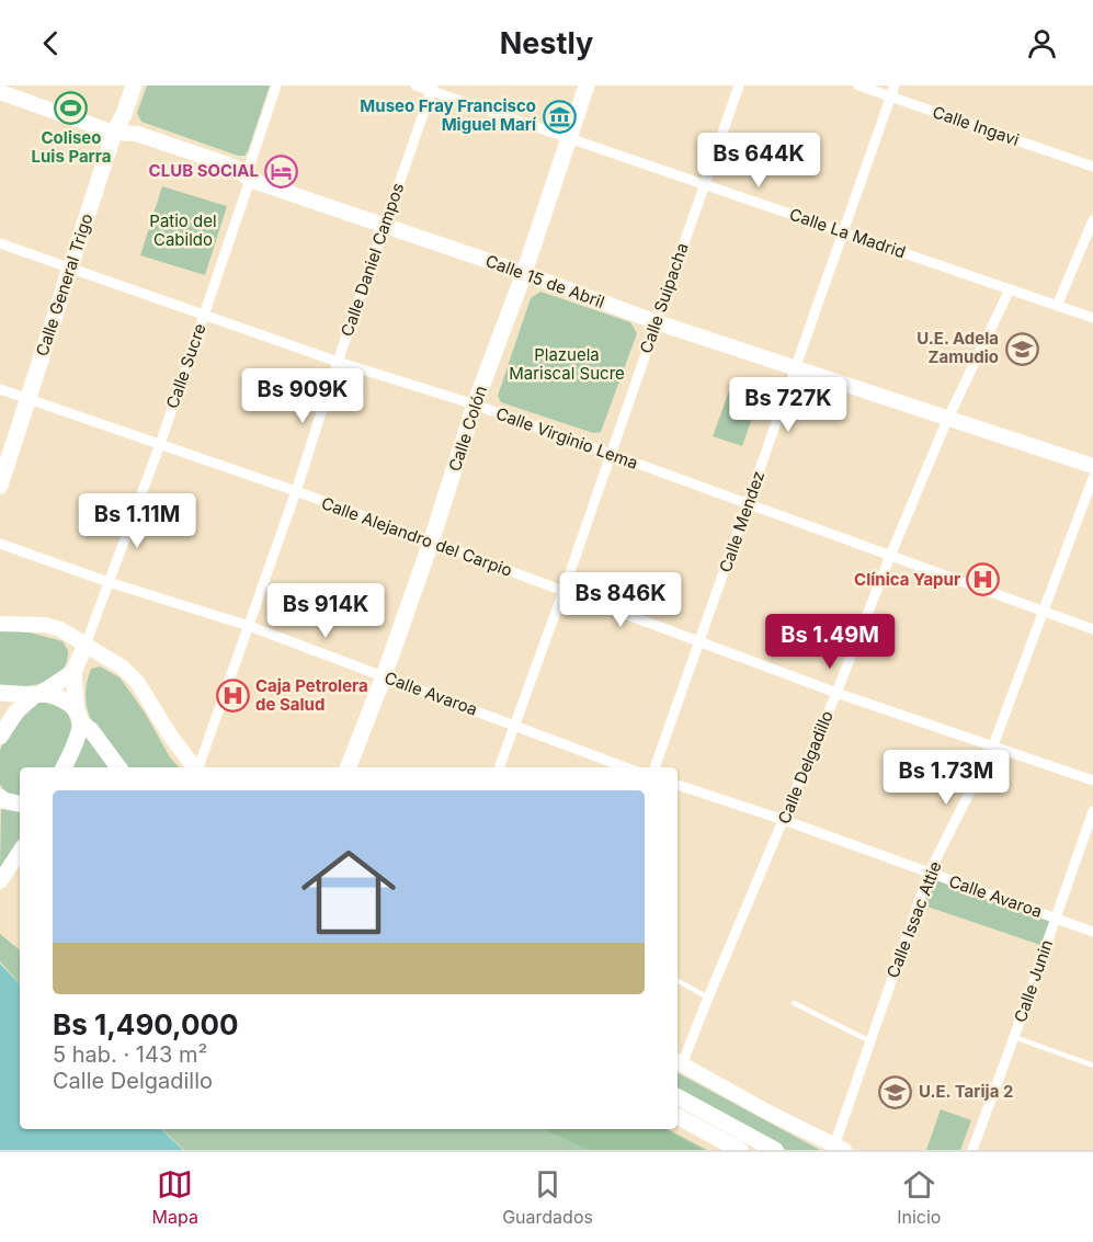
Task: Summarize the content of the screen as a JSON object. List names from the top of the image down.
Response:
{
  "streets": {
    "main road": ["Calle General Trigo", "Calle Colón"],
    "street": [
      "Calle Ingavi",
      "Calle La Madrid",
      "Calle Daniel Campos",
      "Calle 15 de Abril",
      "Calle Suipacha",
      "Calle Sucre",
      "Calle Virginio Lema",
      "Calle Mendez",
      "Calle Alejandro del Carpio",
      "Calle Avaroa",
      "Calle Delgadillo",
      "Calle Issac Attie",
      "Calle Junin"
    ]
  },
  "crossings": [
    ["Calle Ingavi", "Calle Mendez"],
    ["Calle La Madrid", "Calle Daniel Campos"],
    ["Calle La Madrid", "Calle Suipacha"],
    ["Calle La Madrid", "Calle Colón"],
    ["Calle La Madrid", "Calle Mendez"],
    ["Calle La Madrid", "Calle Delgadillo"],
    ["Calle Daniel Campos", "Calle 15 de Abril"],
    ["Calle Daniel Campos", "Calle Virginio Lema"],
    ["Calle Daniel Campos", "Calle Alejandro del Carpio"],
    ["Calle Daniel Campos", "Calle Avaroa"],
    ["Calle 15 de Abril", "Calle General Trigo"],
    ["Calle 15 de Abril", "Calle Suipacha"],
    ["Calle 15 de Abril", "Calle Sucre"],
    ["Calle 15 de Abril", "Calle Colón"],
    ["Calle 15 de Abril", "Calle Mendez"],
    ["Calle 15 de Abril", "Calle Delgadillo"],
    ["Calle General Trigo", "Calle Virginio Lema"],
    ["Calle General Trigo", "Calle Alejandro del Carpio"],
    ["Calle Suipacha", "Calle Virginio Lema"],
    ["Calle Suipacha", "Calle Alejandro del Carpio"],
    ["Calle Suipacha", "Calle Avaroa"],
    ["Calle Sucre", "Calle Virginio Lema"],
    ["Calle Sucre", "Calle Alejandro del Carpio"],
    ["Calle Sucre", "Calle Avaroa"],
    ["Calle Colón", "Calle Virginio Lema"],
    ["Calle Colón", "Calle Alejandro del Carpio"],
    ["Calle Colón", "Calle Avaroa"],
    ["Calle Virginio Lema", "Calle Mendez"],
    ["Calle Virginio Lema", "Calle Delgadillo"],
    ["Calle Virginio Lema", "Calle Issac Attie"],
    ["Calle Mendez", "Calle Alejandro del Carpio"],
    ["Calle Alejandro del Carpio", "Calle Delgadillo"],
    ["Calle Alejandro del Carpio", "Calle Issac Attie"],
    ["Calle Avaroa", "Calle Delgadillo"],
    ["Calle Avaroa", "Calle Issac Attie"],
    ["Calle Avaroa", "Calle Junin"]
  ],
  "parks": ["Patio del Cabildo", "Plazuela Mariscal Sucre"],
  "places": {
    "sports": ["Coliseo Luis Parra"],
    "museum": ["Museo Fray Francisco Miguel Marí"],
    "hotel": ["CLUB SOCIAL"],
    "school or university": ["U.E. Adela Zamudio", "U.E. Tarija 2"],
    "hospital": ["Clínica Yapur", "Caja Petrolera de Salud"]
  },
  "page": {
    "header": "Nestly",
    "price": [
      "Bs 644K",
      "Bs 909K",
      "Bs 727K",
      "Bs 1.11M",
      "Bs 846K",
      "Bs 914K",
      "Bs 1.49M",
      "Bs 1.73M"
    ],
    "list": [
      {
        "name": "Bs 1,490,000",
        "note": "5 hab. · 143 m² · Calle Delgadillo"
      }
    ],
    "tabs": ["Mapa", "Guardados", "Inicio"]
  }
}
